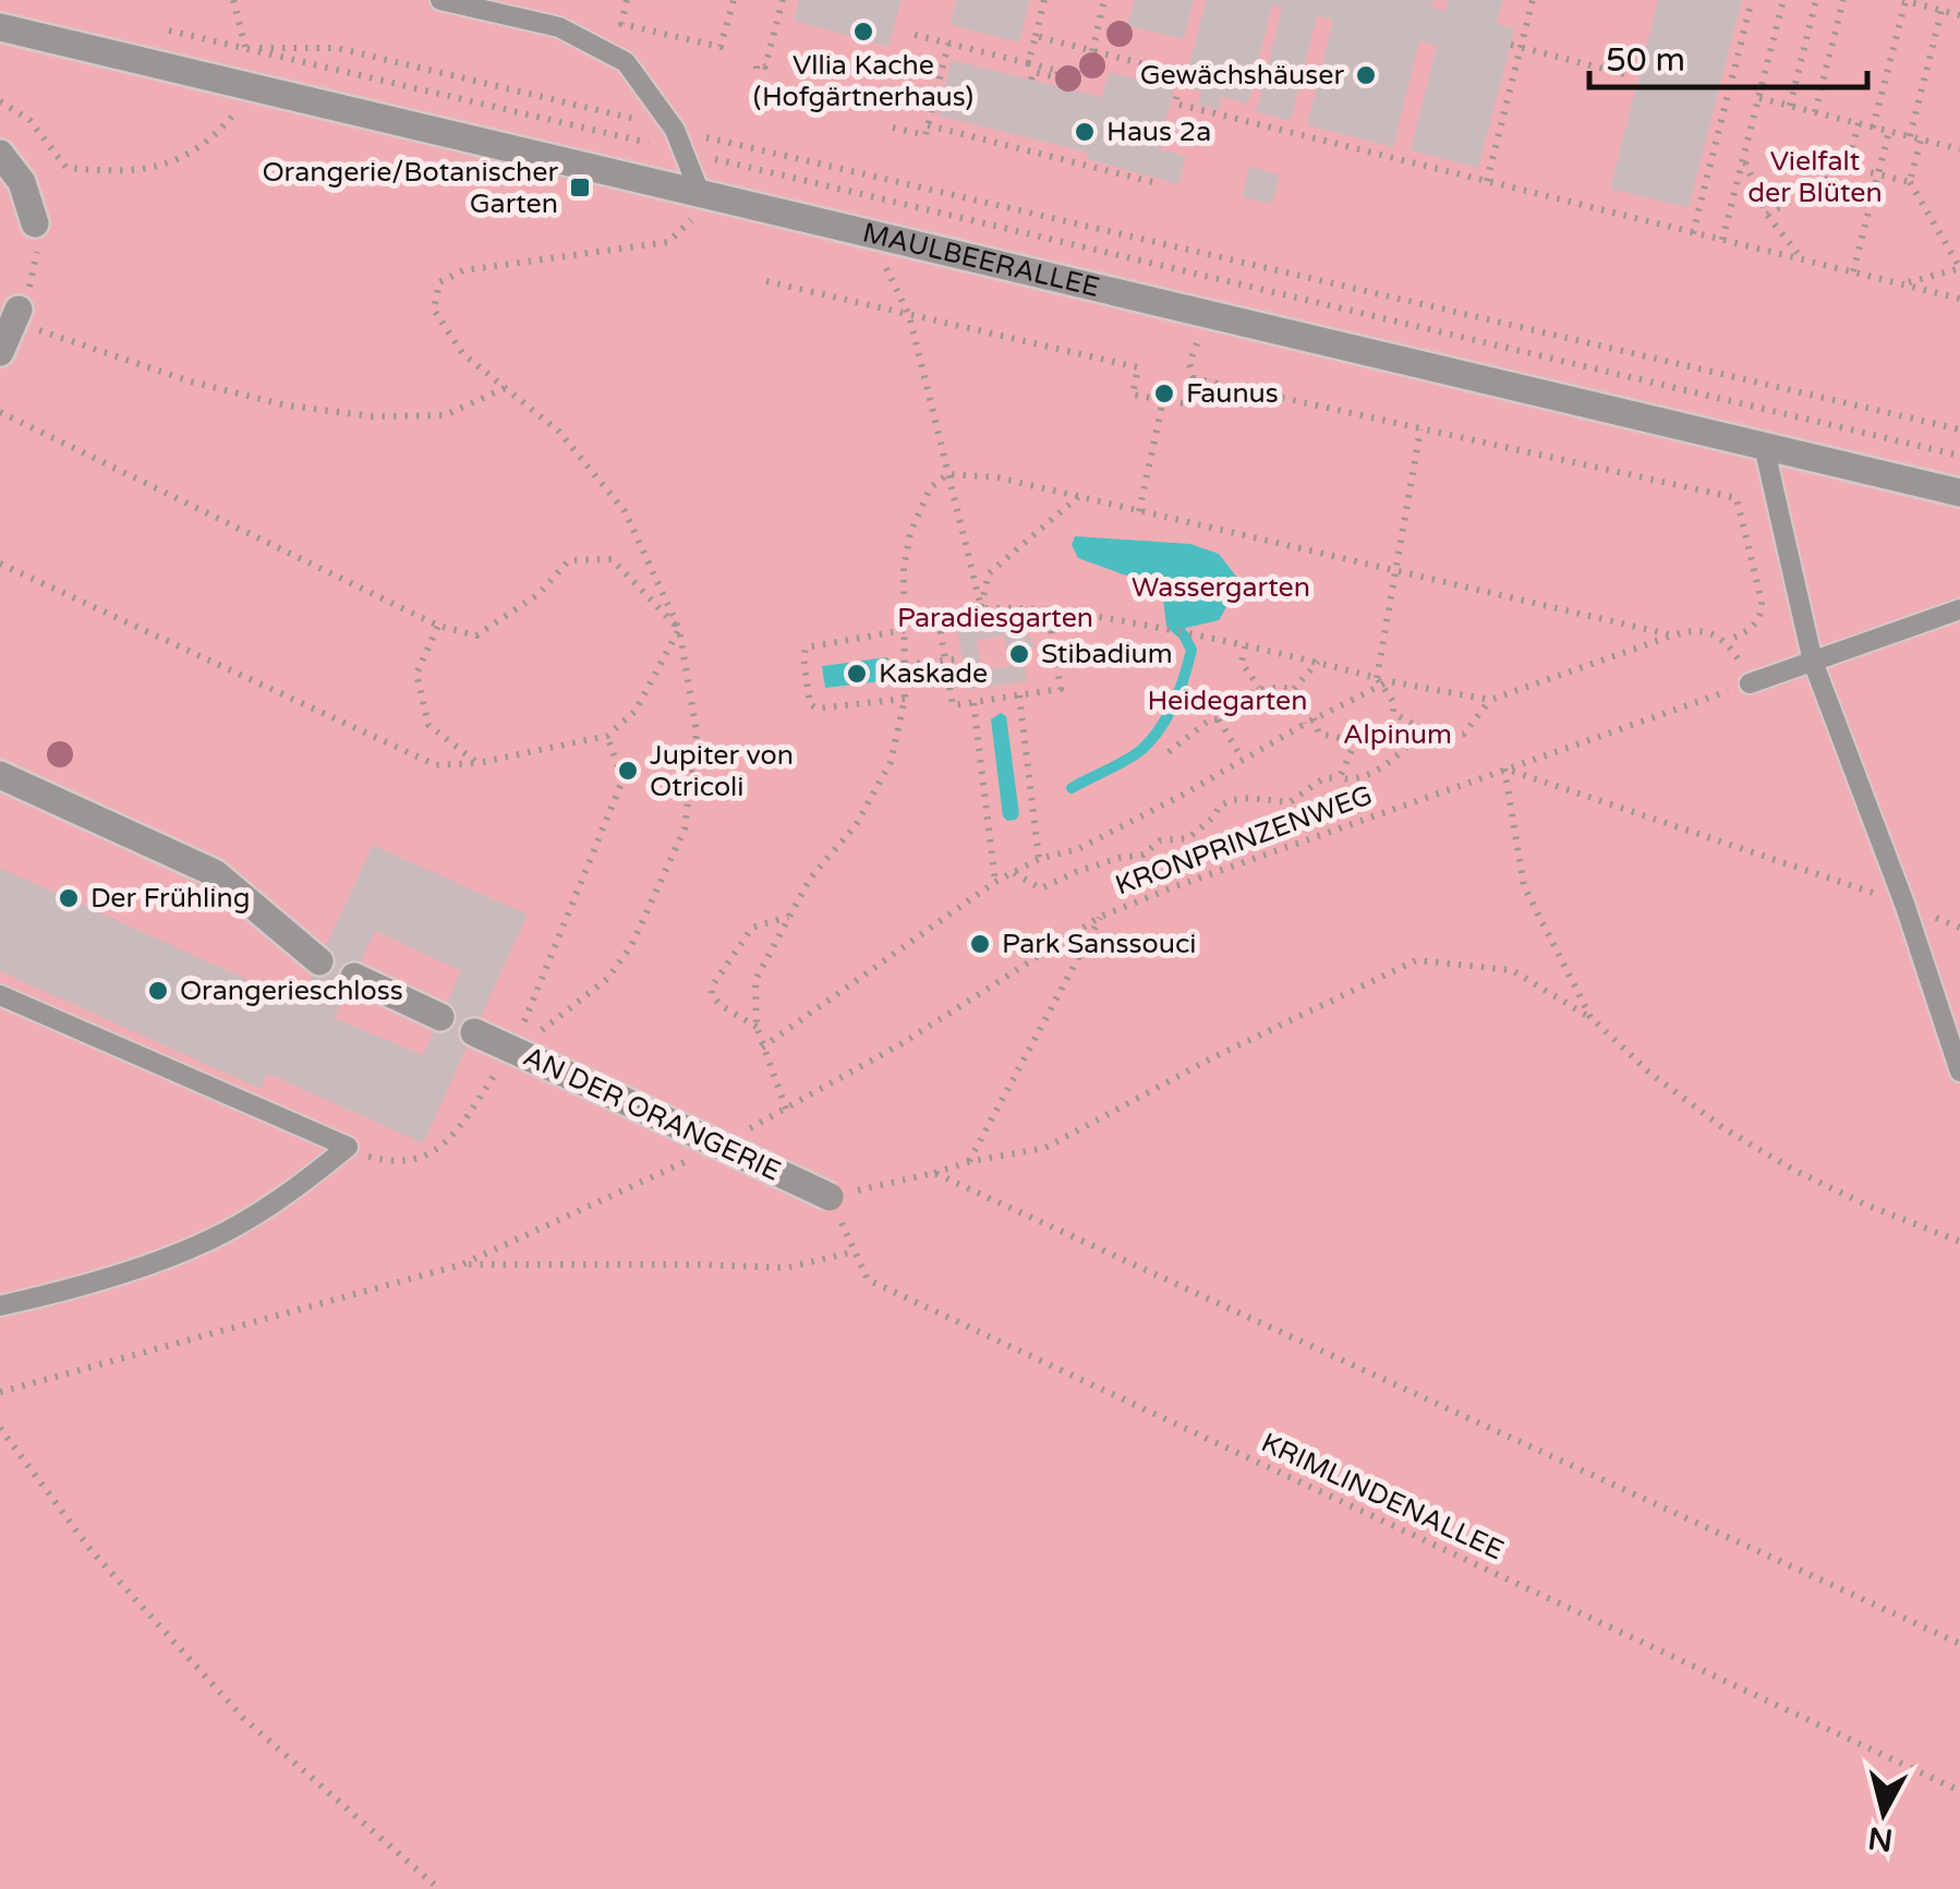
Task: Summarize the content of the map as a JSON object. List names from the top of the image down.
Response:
{
  "streets": {
    "street": ["MAULBEERALLEE", "AN DER ORANGERIE"],
    "path": ["KRONPRINZENWEG", "KRIMLINDENALLEE"]
  },
  "crossings": [
    ["AN DER ORANGERIE", "KRIMLINDENALLEE"]
  ],
  "parks": [
    "Vielfalt der Blüten",
    "Wassergarten",
    "Paradiesgarten",
    "Heidegarten",
    "Alpinum"
  ],
  "places": {
    "other": [
      "Vllia Kache (Hofgärtnerhaus)",
      "Gewächshäuser",
      "Haus 2a",
      "Faunus",
      "Stibadium",
      "Kaskade",
      "Jupiter von Otricoli",
      "Der Frühling",
      "Park Sanssouci",
      "Orangerieschloss"
    ],
    "transit": ["Orangerie/Botanischer Garten"]
  },
  "scale_bar": "50 m",
  "north": "bottom"
}
